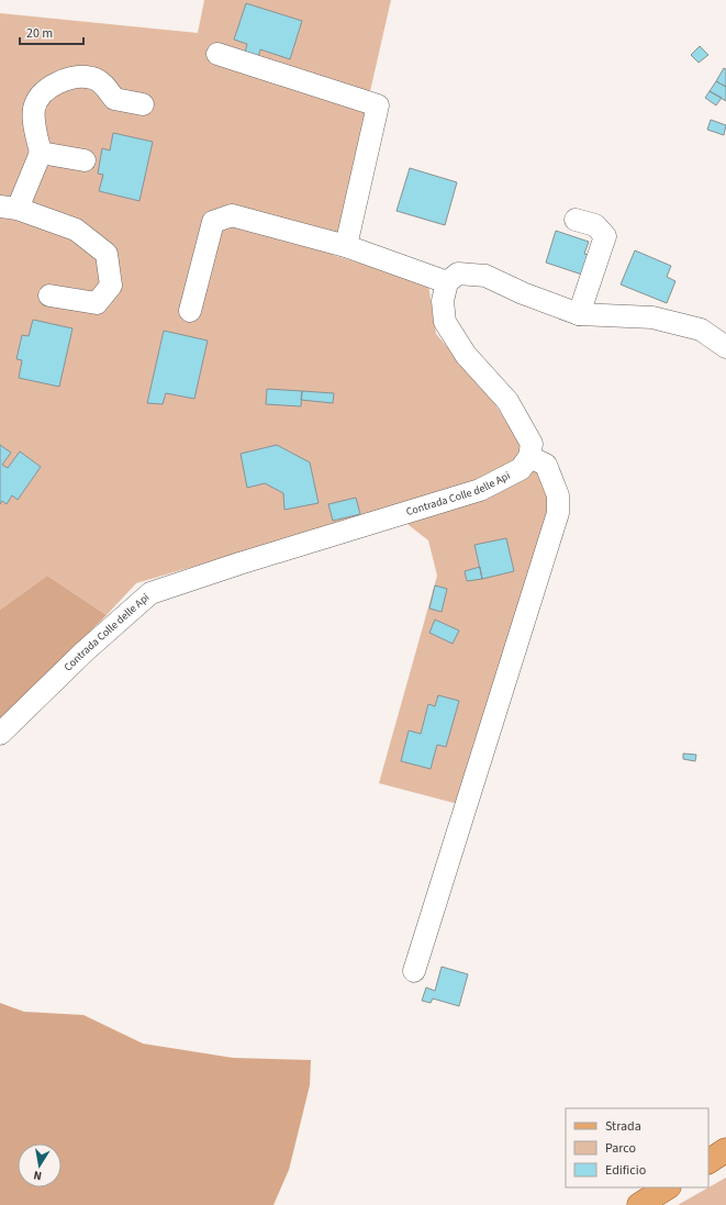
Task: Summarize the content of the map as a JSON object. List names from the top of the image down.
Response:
{
  "streets": {
    "street": ["Contrada Colle delle Api"]
  },
  "legend": ["Strada", "Parco", "Edificio"],
  "scale_bar": "20 m",
  "north": "bottom"
}
